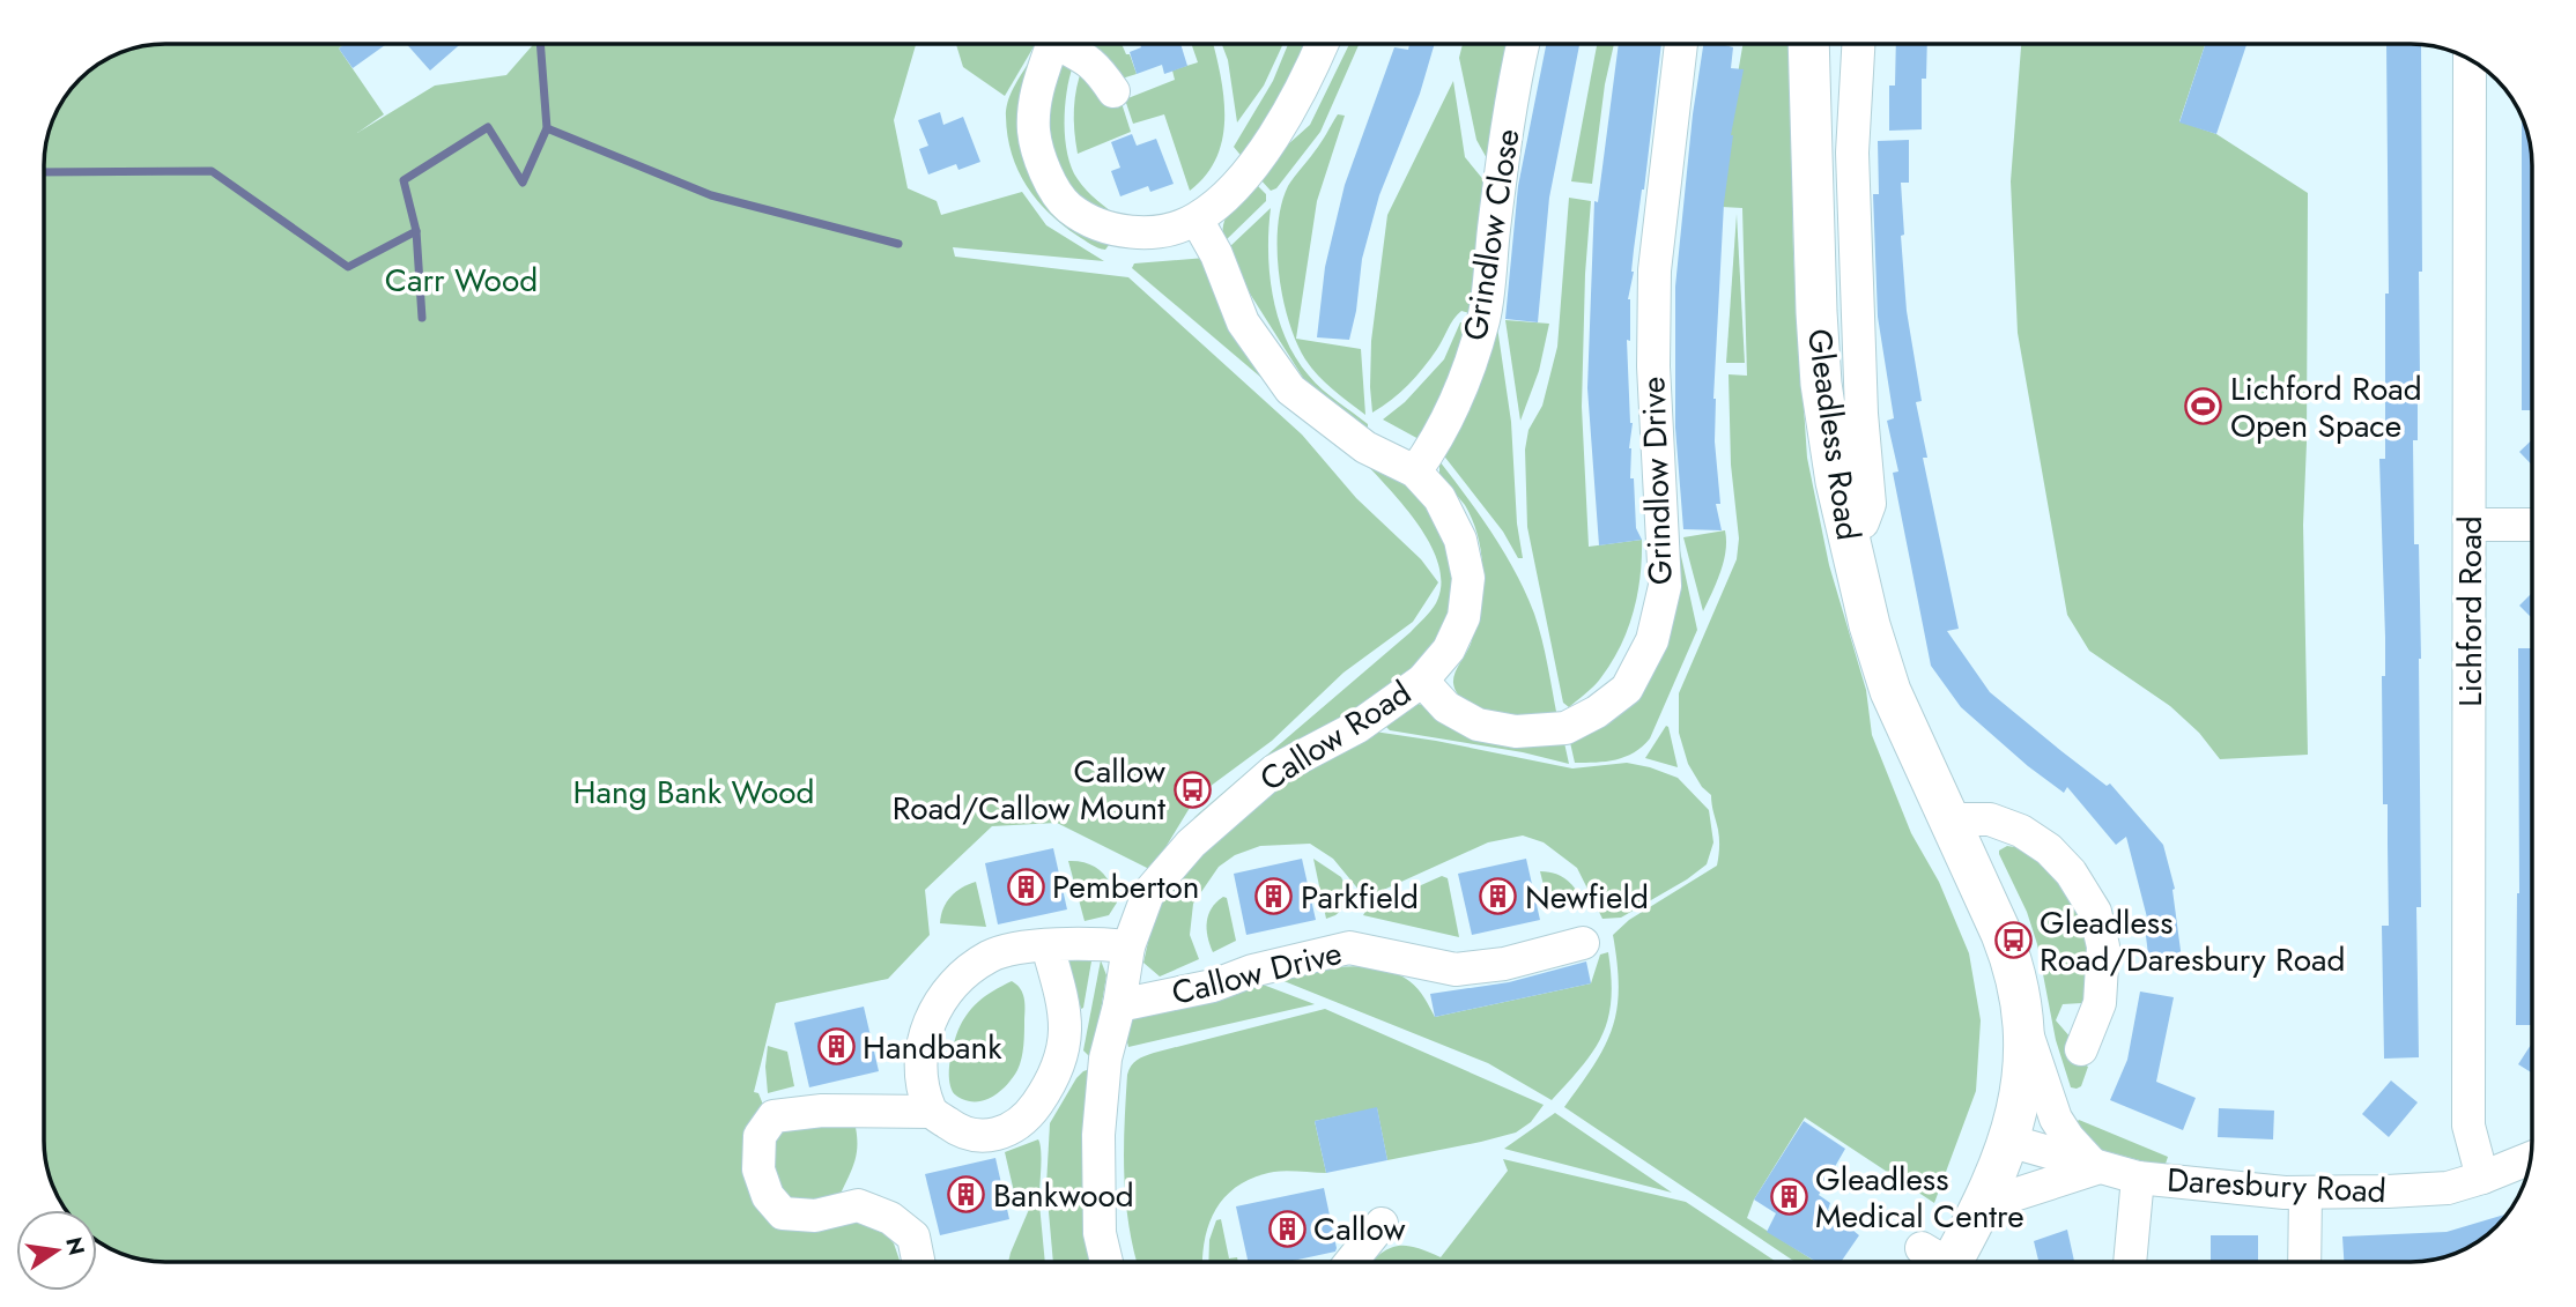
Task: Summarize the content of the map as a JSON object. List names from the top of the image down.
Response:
{
  "streets": {
    "main road": ["Gleadless Road"],
    "street": [
      "Grindlow Close",
      "Grindlow Drive",
      "Lichford Road",
      "Callow Road",
      "Callow Drive",
      "Daresbury Road"
    ]
  },
  "crossings": [
    ["Grindlow Close", "Callow Road"],
    ["Gleadless Road", "Daresbury Road"],
    ["Grindlow Drive", "Callow Road"],
    ["Lichford Road", "Daresbury Road"],
    ["Callow Road", "Callow Drive"]
  ],
  "parks": ["Carr Wood", "Hang Bank Wood"],
  "places": {
    "sports": ["Lichford Road Open Space"],
    "bus stop": ["Callow Road/Callow Mount", "Gleadless Road/Daresbury Road"],
    "building": [
      "Pemberton",
      "Parkfield",
      "Newfield",
      "Handbank",
      "Bankwood",
      "Gleadless Medical Centre",
      "Callow"
    ]
  },
  "north": "right"
}
